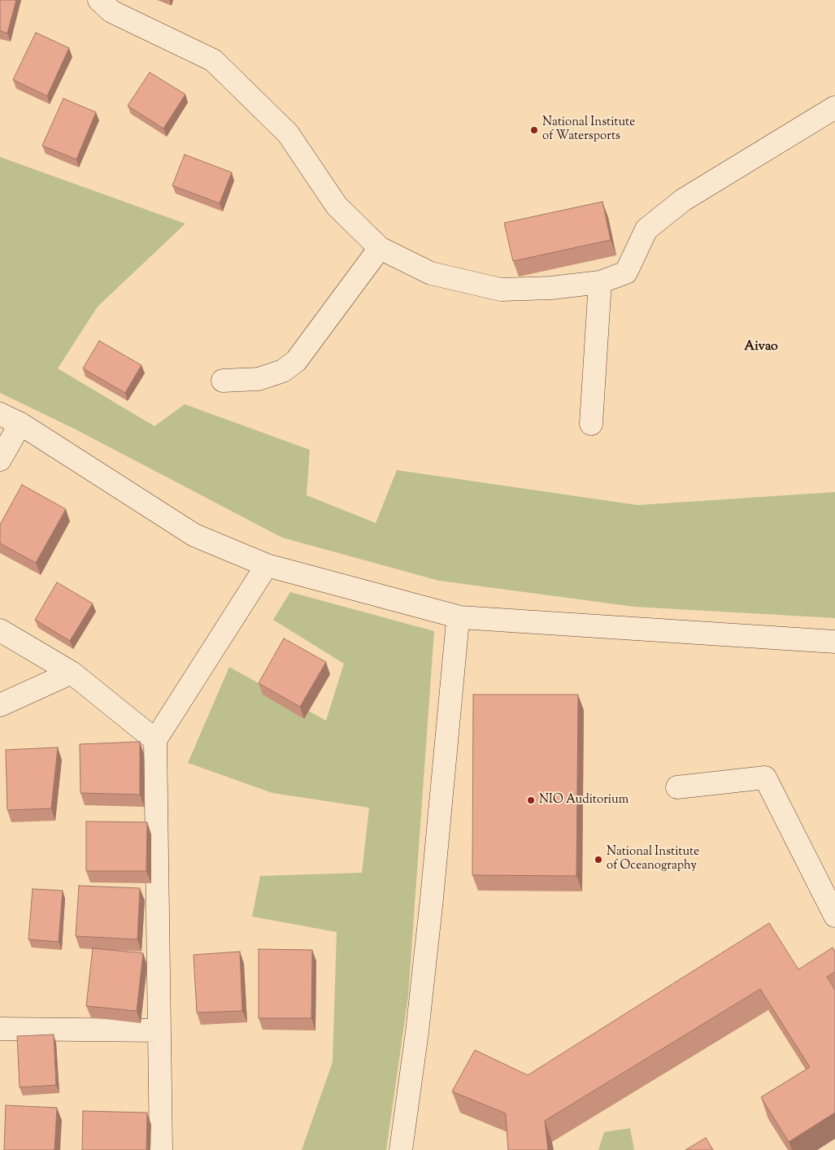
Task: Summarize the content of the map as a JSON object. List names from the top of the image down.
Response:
{
  "districts": ["Aivao"],
  "places": ["National Institute of Watersports", "NIO Auditorium", "National Institute of Oceanography"]
}
